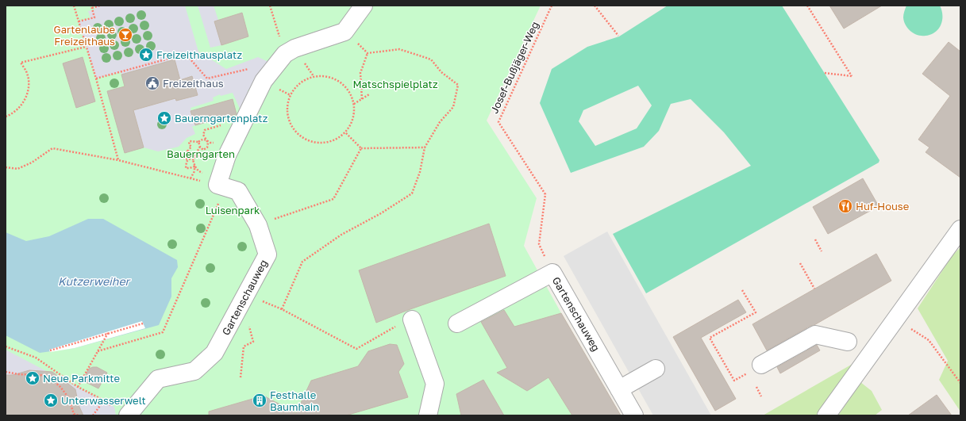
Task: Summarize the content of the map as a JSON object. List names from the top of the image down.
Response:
{
  "streets": {
    "street": ["Gartenschauweg"],
    "path": ["Josef-Bußjäger-Weg"]
  },
  "crossings": [
    ["Josef-Bußjäger-Weg", "Gartenschauweg"]
  ],
  "water": ["Kutzerweiher"],
  "parks": ["Matschspielplatz", "Bauerngarten", "Luisenpark"],
  "places": {
    "bar": ["Gartenlaube Freizeithaus"],
    "place": [
      "Freizeithausplatz",
      "Bauerngartenplatz",
      "Neue Parkmitte",
      "Unterwasserwelt"
    ],
    "public building": ["Freizeithaus"],
    "restaurant": ["Huf-House"],
    "building": ["Festhalle Baumhain"]
  }
}
